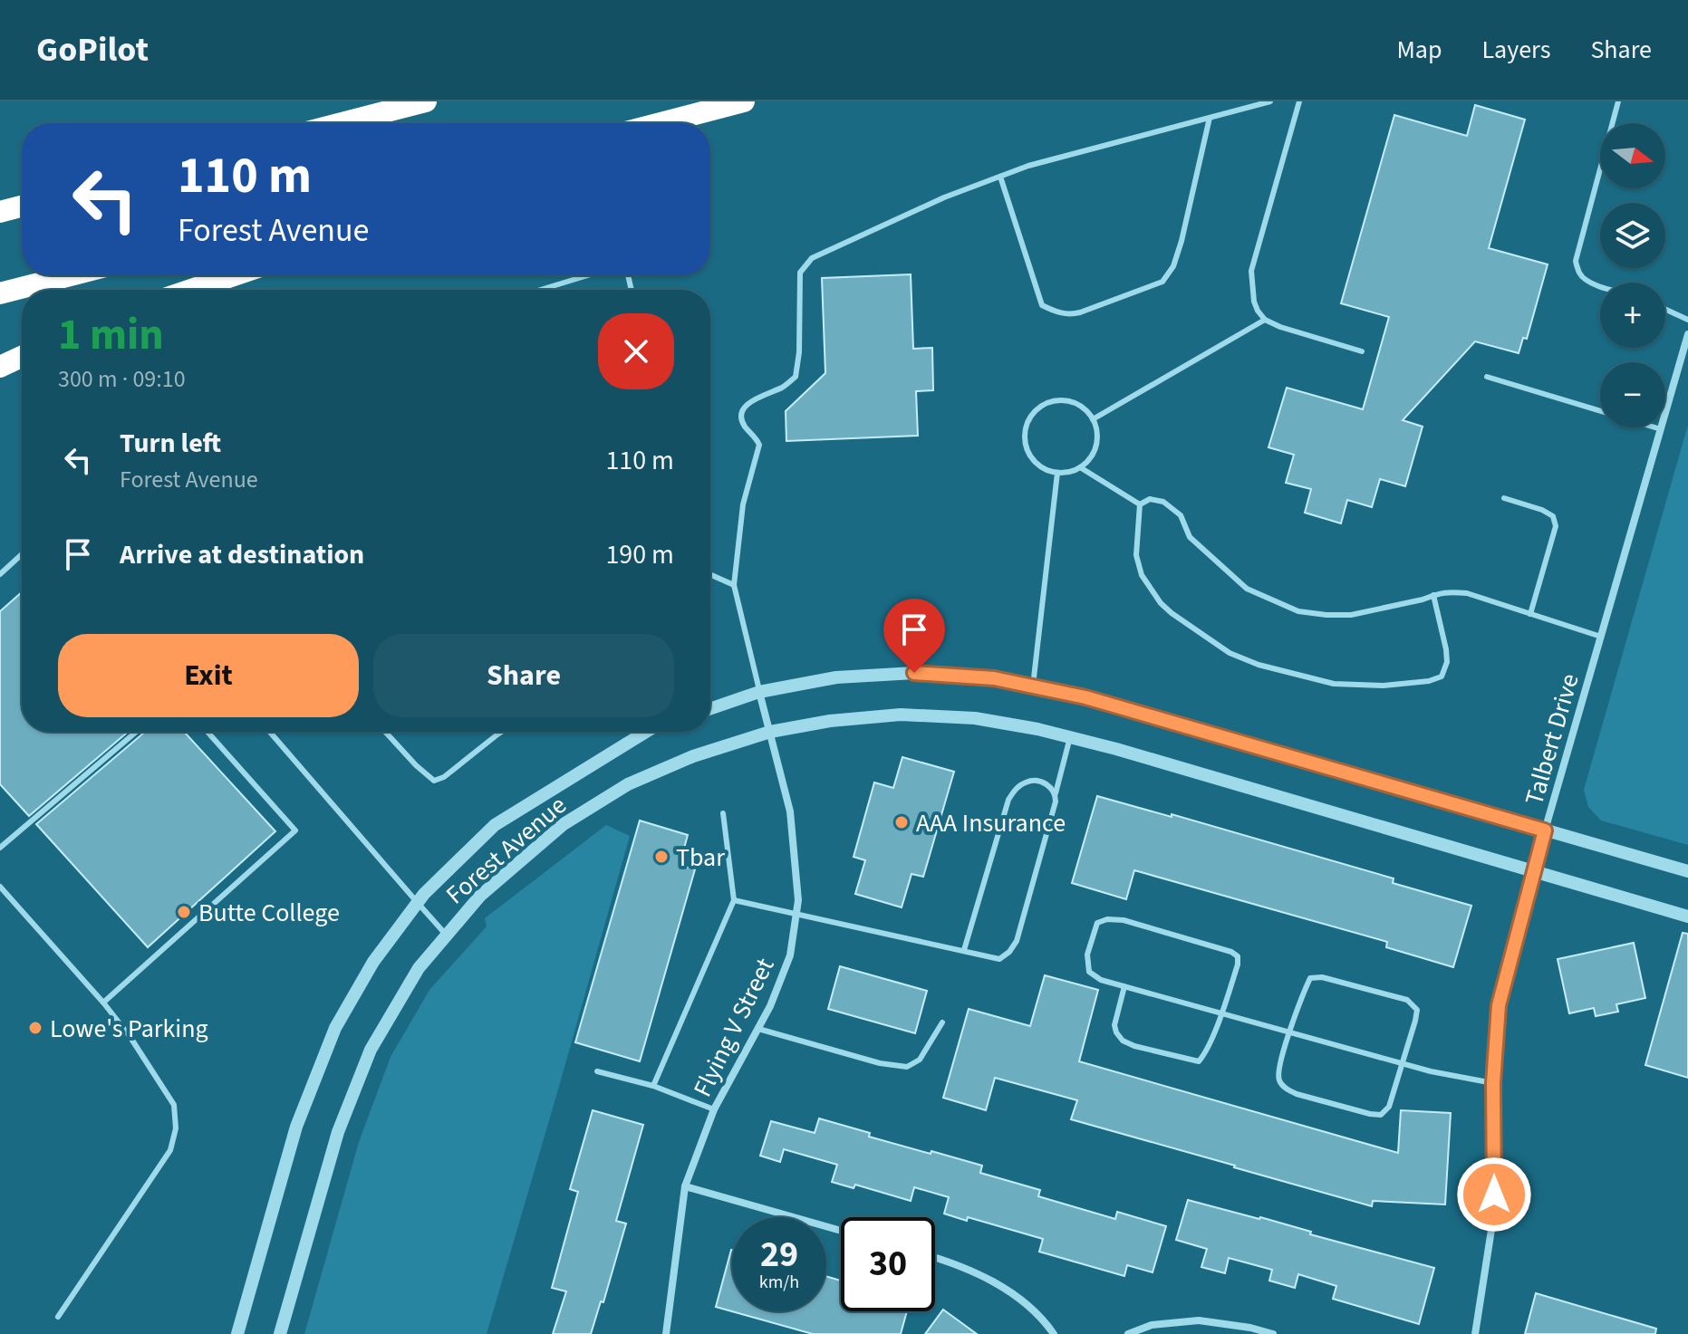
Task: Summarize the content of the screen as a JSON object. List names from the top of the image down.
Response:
{
  "streets": {
    "street": ["Talbert Drive", "Forest Avenue", "Flying V Street"]
  },
  "crossings": [
    ["Talbert Drive", "Forest Avenue"],
    ["Forest Avenue", "Flying V Street"]
  ],
  "places": [
    "AAA Insurance",
    "Tbar",
    "Butte College",
    "Lowe's Parking"
  ],
  "north": "right",
  "page": {
    "header": "GoPilot",
    "nav": ["Map", "Layers", "Share"],
    "map_buttons": ["+", "−"],
    "turn": ["110 m", "Forest Avenue"],
    "heading": ["1 min", "300 m · 09:10"],
    "list": [
      {
        "name": "Turn left",
        "note": "Forest Avenue",
        "value": "110 m"
      },
      {
        "name": "Arrive at destination",
        "value": "190 m"
      }
    ],
    "buttons": ["Exit", "Share"],
    "speed": "29 km/h",
    "limit": "30"
  }
}
